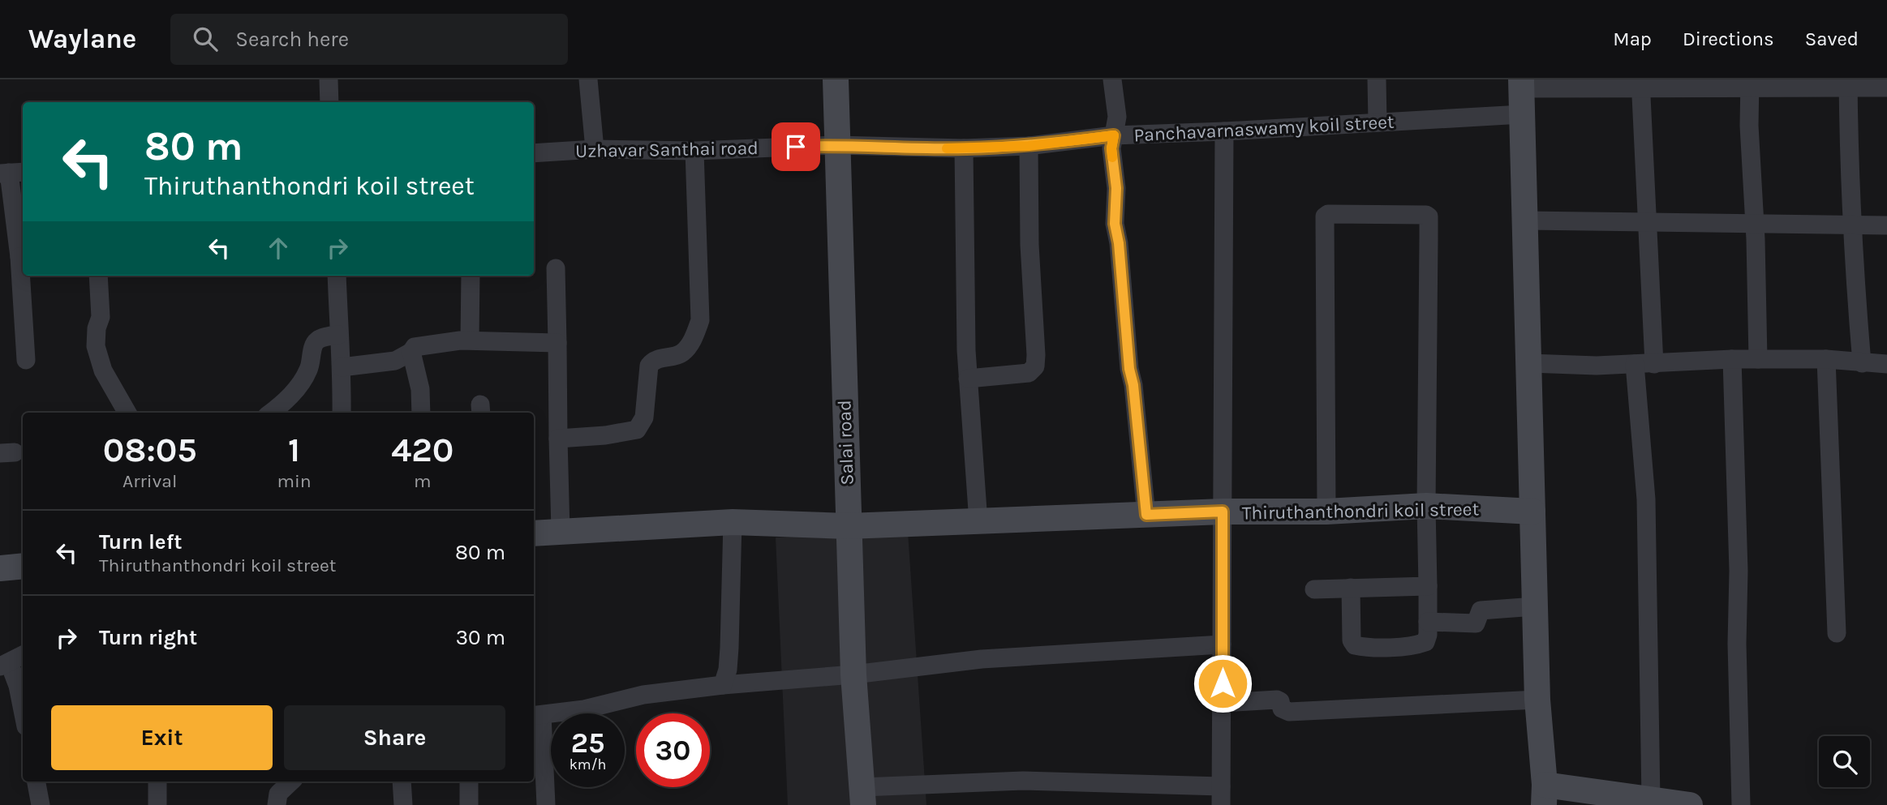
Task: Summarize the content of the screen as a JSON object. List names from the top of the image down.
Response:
{
  "streets": {
    "street": [
      "Panchavarnaswamy koil street",
      "Uzhavar Santhai road",
      "Salai road",
      "Thiruthanthondri koil street"
    ]
  },
  "crossings": [
    ["Panchavarnaswamy koil street", "Uzhavar Santhai road"],
    ["Panchavarnaswamy koil street", "Salai road"],
    ["Uzhavar Santhai road", "Salai road"],
    ["Salai road", "Thiruthanthondri koil street"]
  ],
  "page": {
    "header": "Waylane",
    "search": "Search here",
    "nav": ["Map", "Directions", "Saved"],
    "turn": ["80 m", "Thiruthanthondri koil street"],
    "eta": [
      "08:05",
      "Arrival",
      "1",
      "min",
      "420",
      "m"
    ],
    "list": [
      {
        "name": "Turn left",
        "note": "Thiruthanthondri koil street",
        "value": "80 m"
      },
      {
        "name": "Turn right",
        "value": "30 m"
      }
    ],
    "buttons": ["Exit", "Share"],
    "speed": "25 km/h",
    "limit": "30"
  }
}
